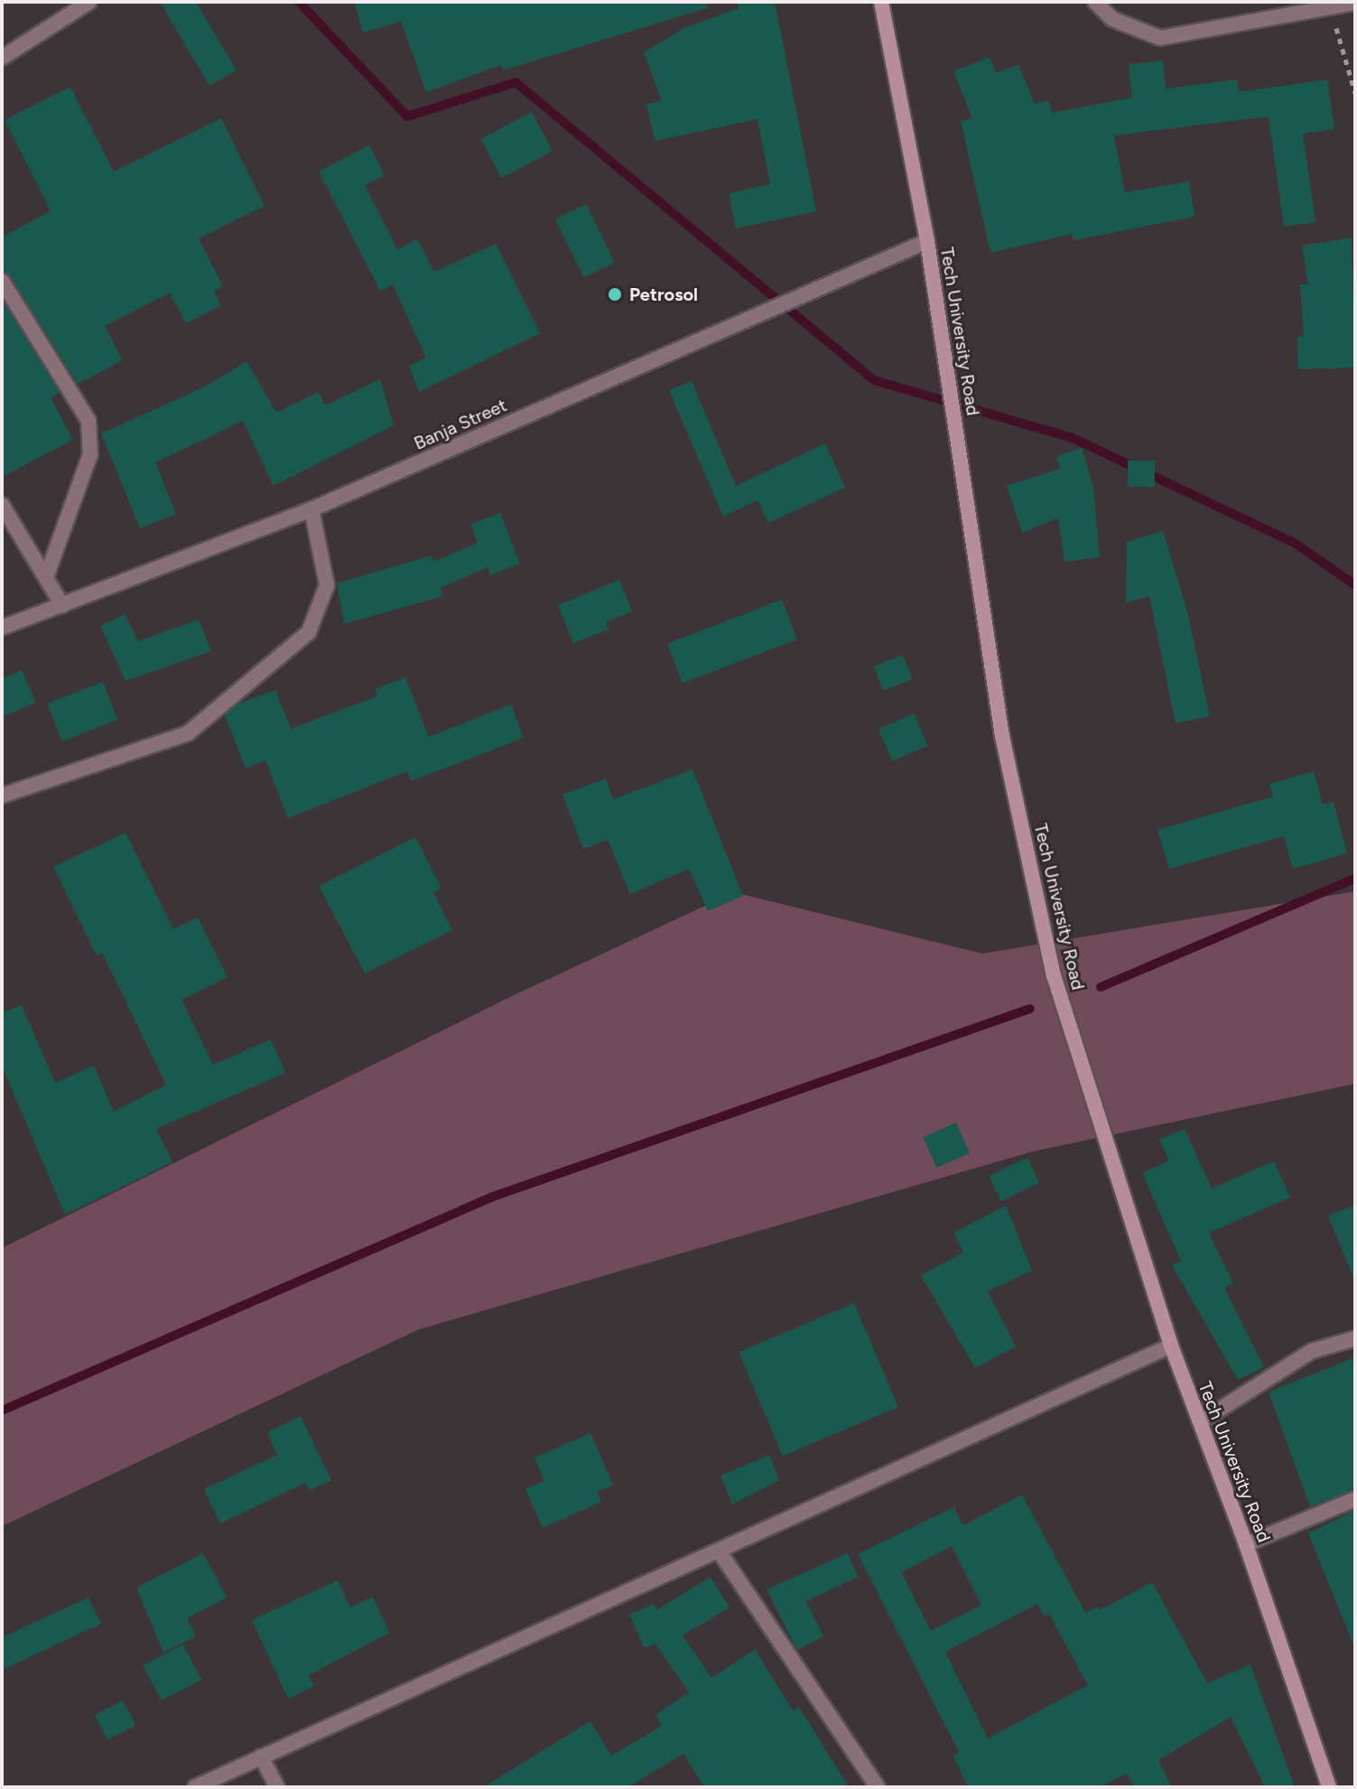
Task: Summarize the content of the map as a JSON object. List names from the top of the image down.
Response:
{
  "streets": {
    "street": ["Tech University Road", "Banja Street"]
  },
  "crossings": [
    ["Tech University Road", "Banja Street"]
  ],
  "places": ["Petrosol"]
}
